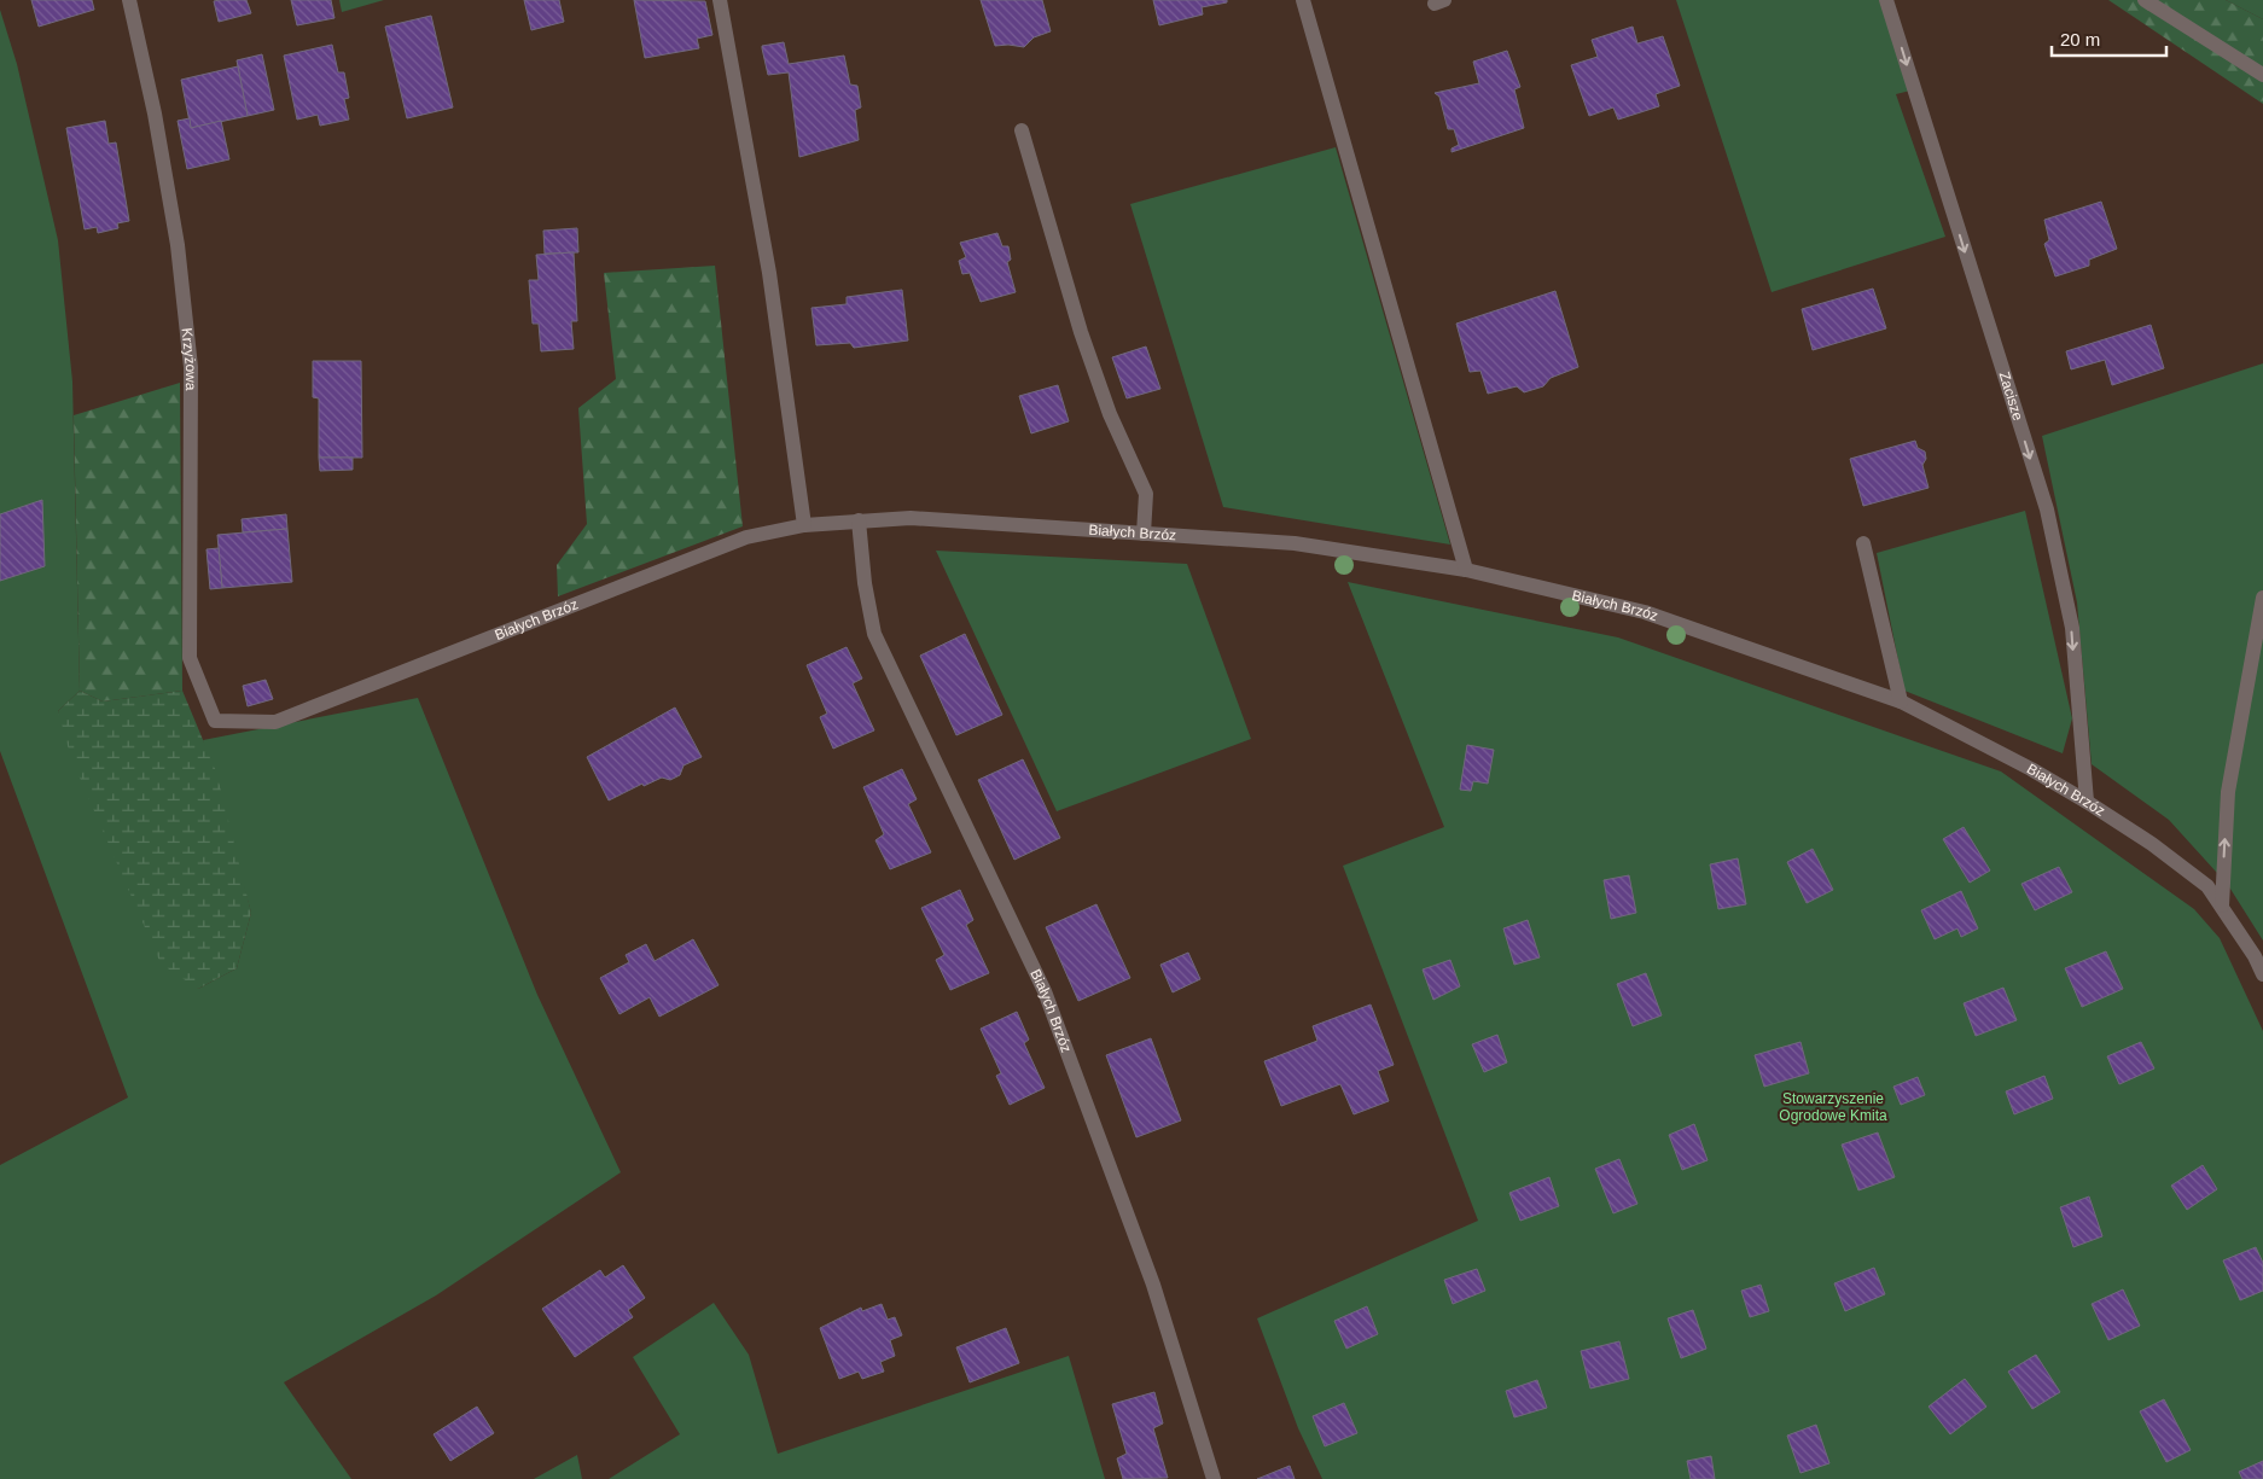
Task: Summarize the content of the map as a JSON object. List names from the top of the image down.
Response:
{
  "streets": {
    "street": ["Krzyżowa", "Zacisze", "Białych Brzóz"]
  },
  "crossings": [
    ["Krzyżowa", "Białych Brzóz"],
    ["Zacisze", "Białych Brzóz"]
  ],
  "one_way": ["Zacisze"],
  "parks": ["Stowarzyszenie Ogrodowe Kmita"],
  "scale_bar": "20 m"
}
